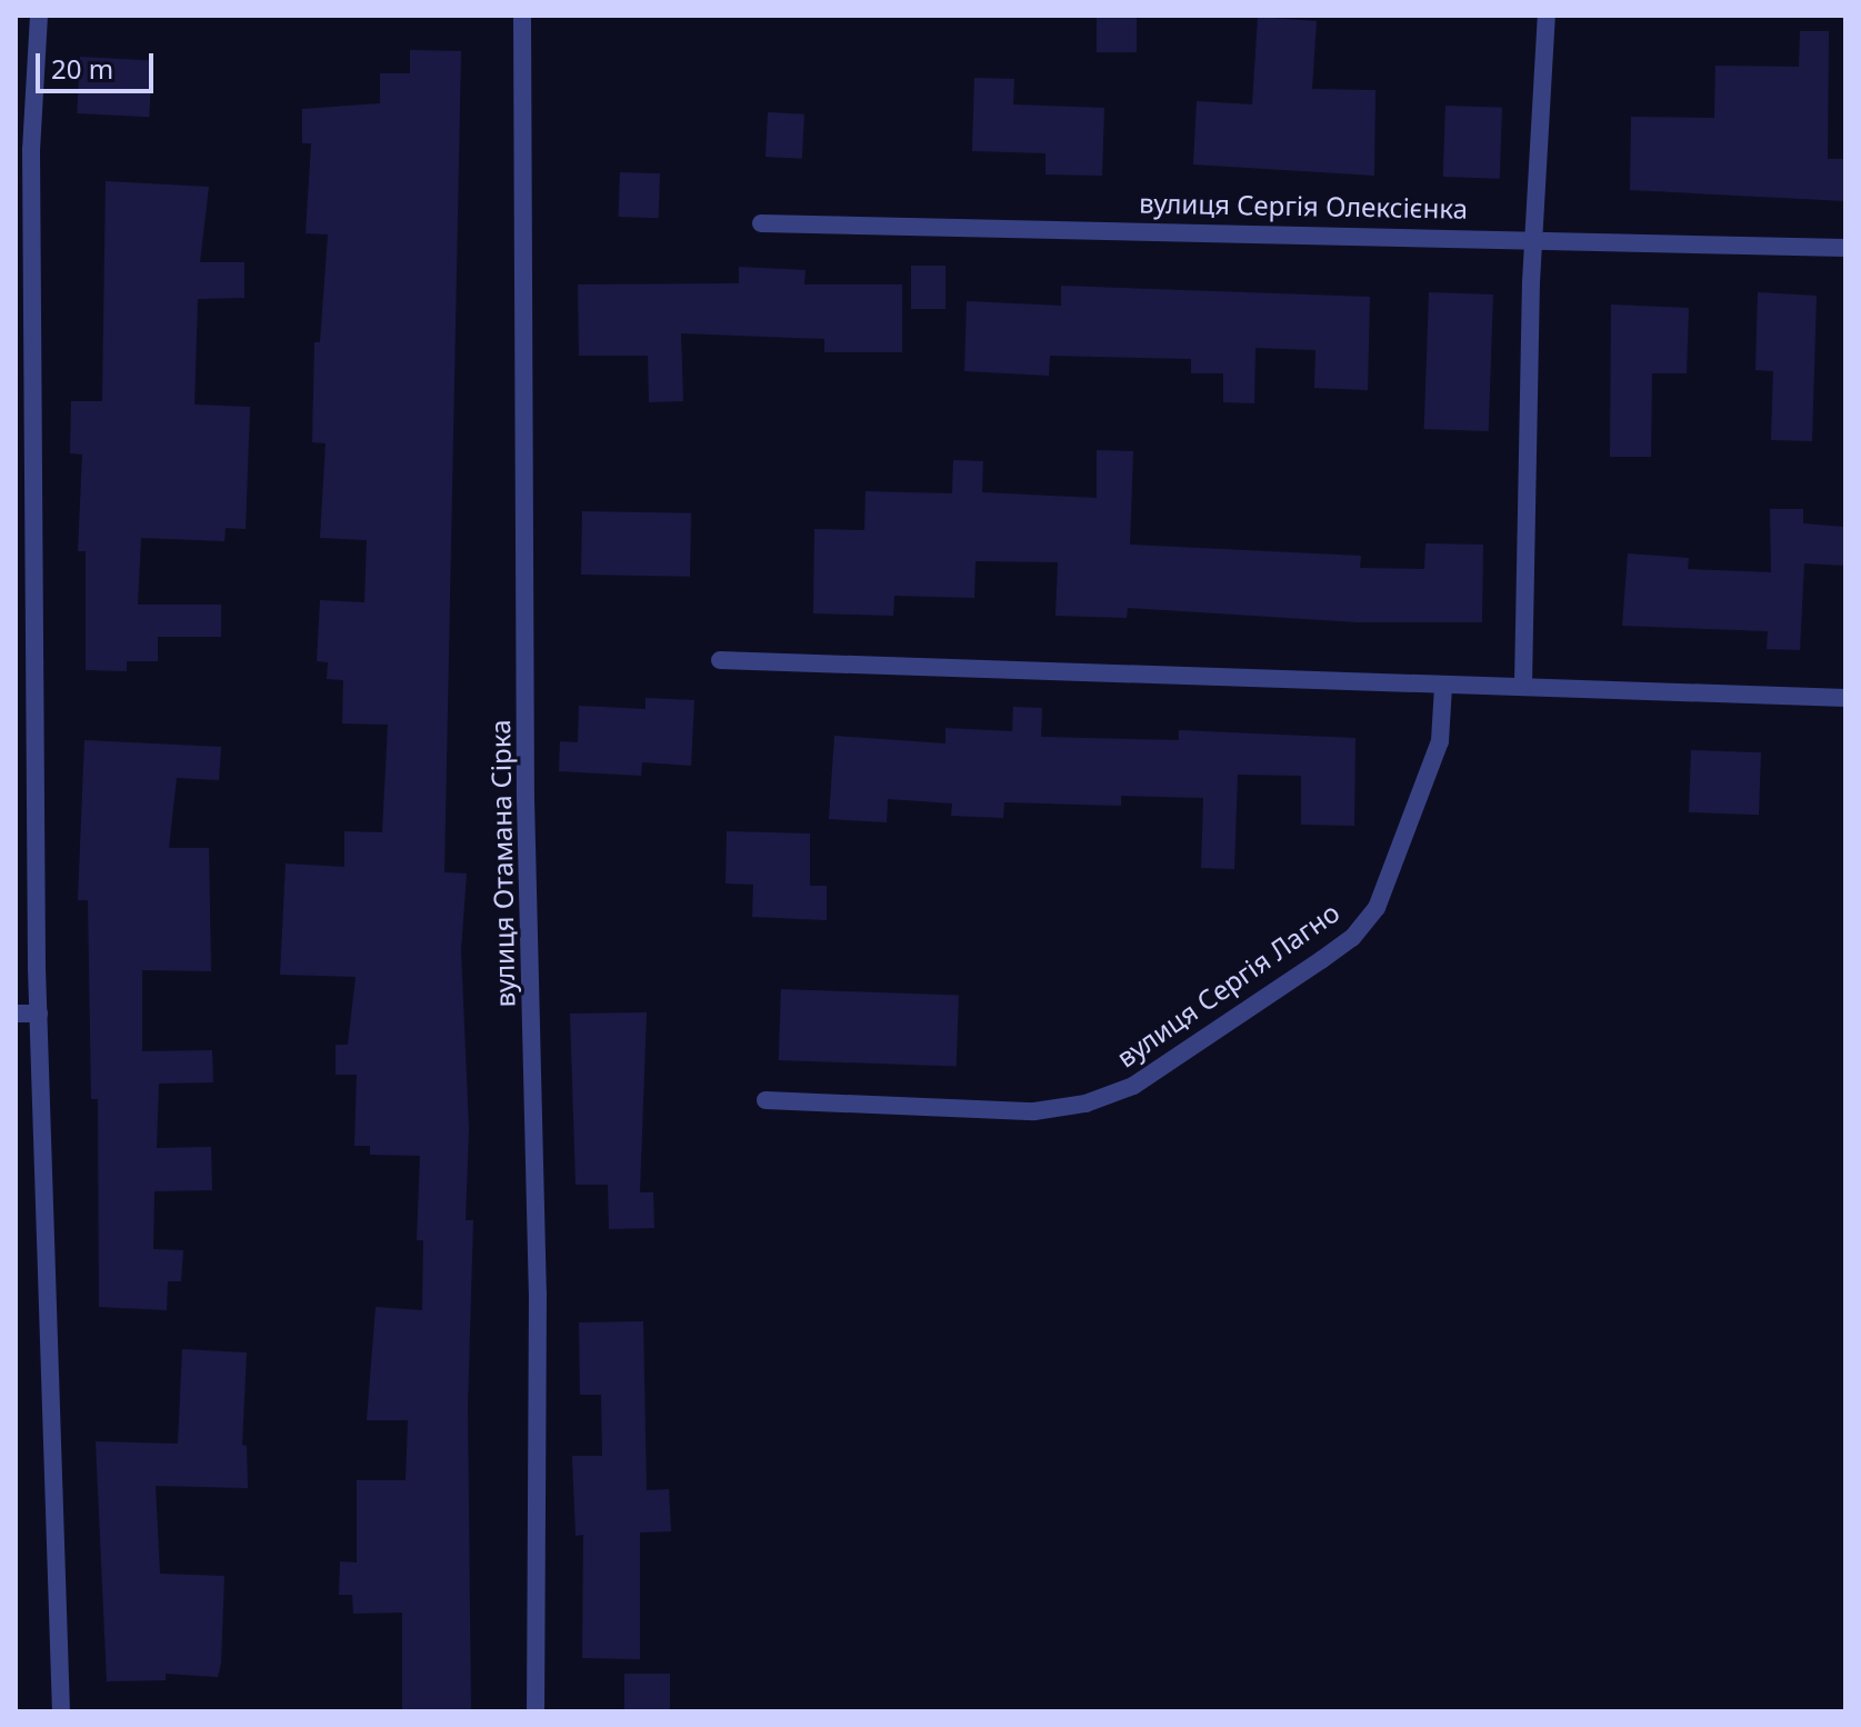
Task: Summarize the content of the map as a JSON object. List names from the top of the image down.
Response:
{
  "streets": {
    "street": ["вулиця Сергія Олексієнка", "вулиця Отамана Сірка", "вулиця Сергія Лагно"]
  },
  "scale_bar": "20 m"
}
